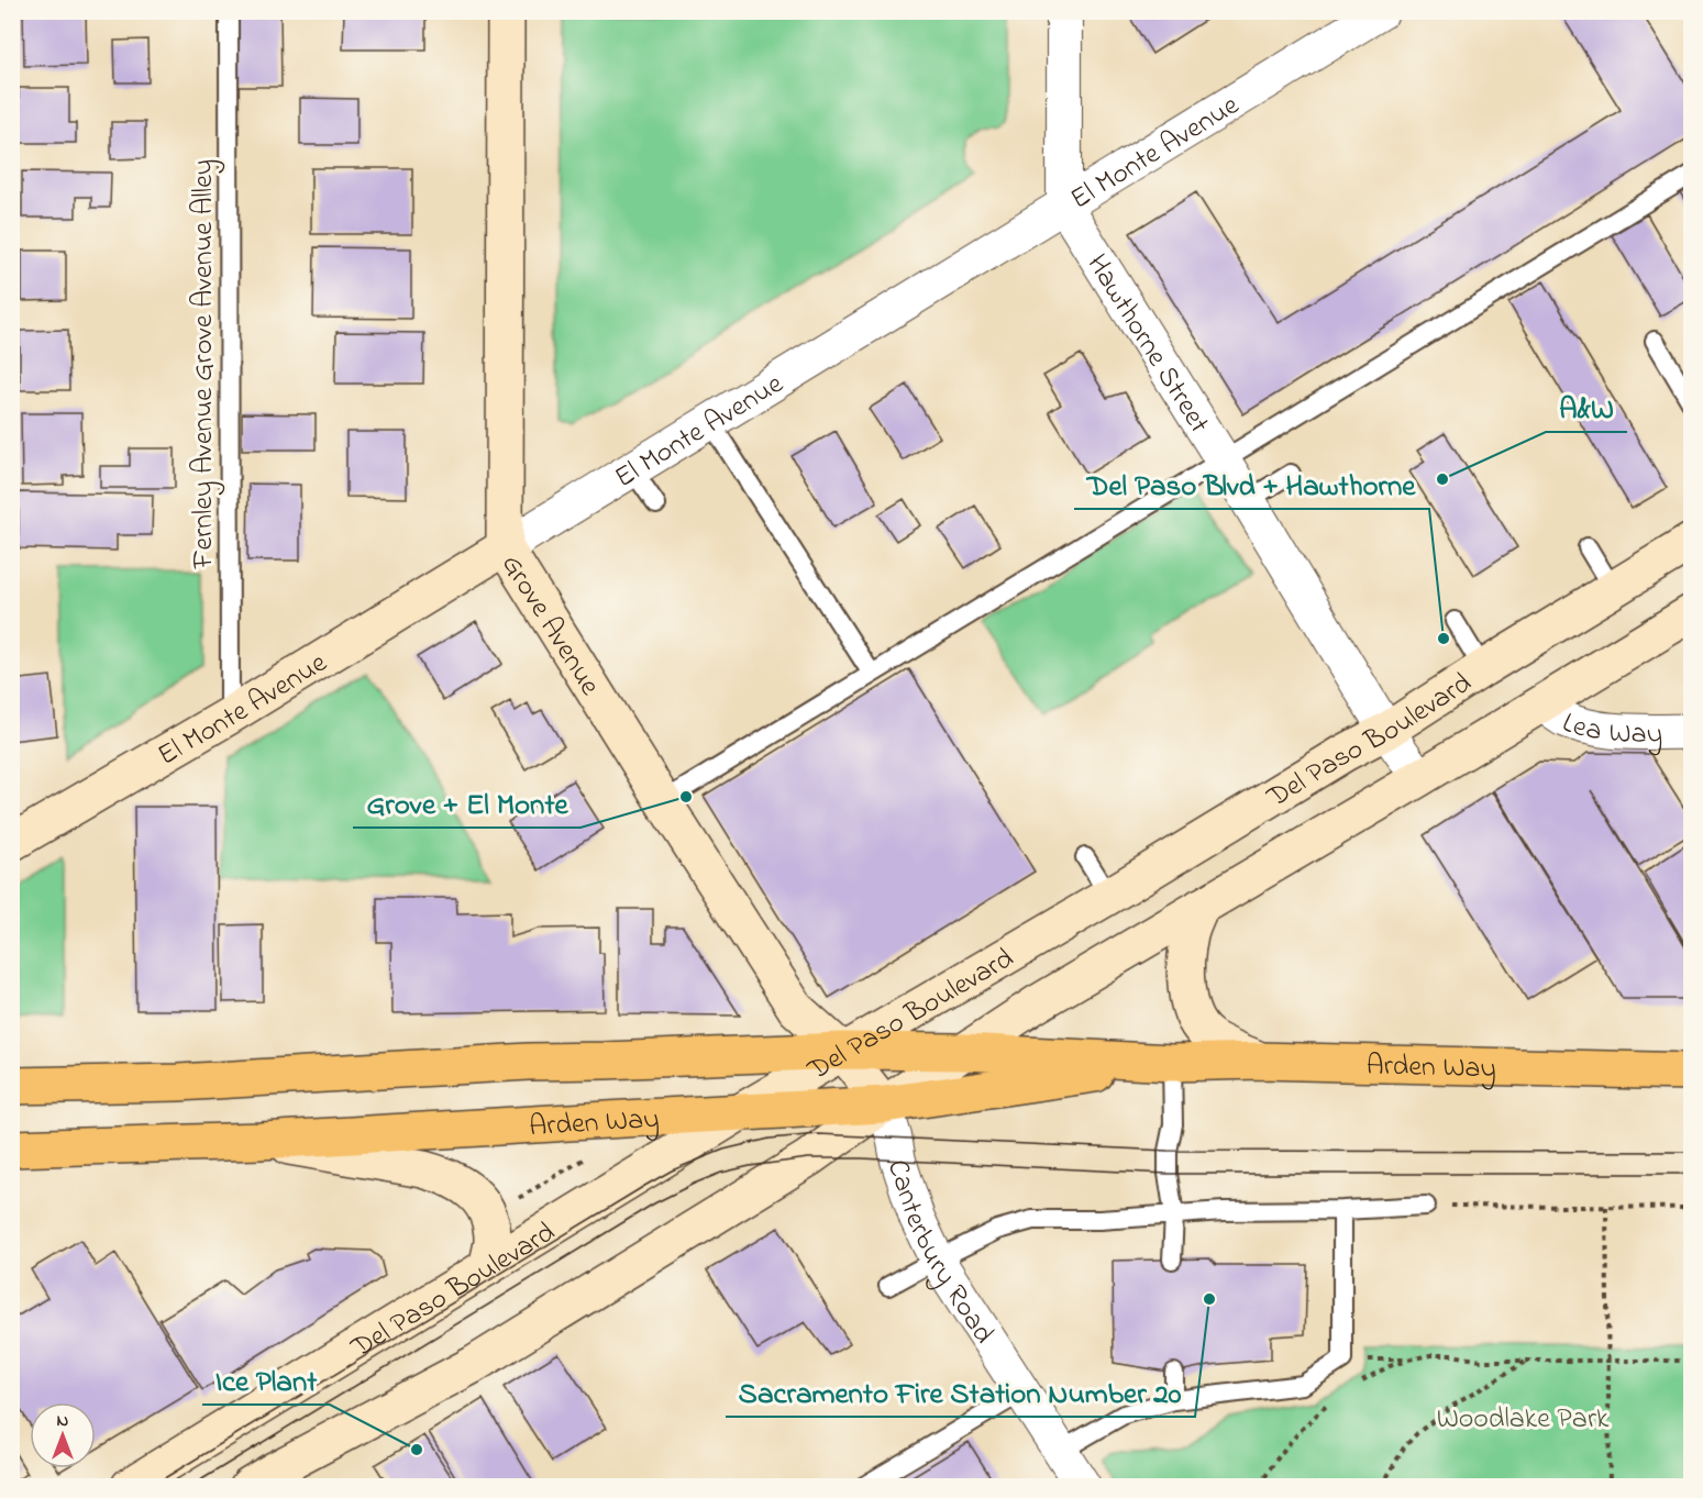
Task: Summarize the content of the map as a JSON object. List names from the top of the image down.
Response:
{
  "streets": {
    "main road": [
      "El Monte Avenue",
      "Grove Avenue",
      "Del Paso Boulevard",
      "Arden Way"
    ],
    "street": ["Hawthorne Street", "Lea Way", "Canterbury Road"],
    "lane": ["Fernley Avenue Grove Avenue Alley"]
  },
  "crossings": [
    ["El Monte Avenue", "Hawthorne Street"],
    ["El Monte Avenue", "Fernley Avenue Grove Avenue Alley"],
    ["El Monte Avenue", "Grove Avenue"],
    ["Hawthorne Street", "Del Paso Boulevard"],
    ["Grove Avenue", "Del Paso Boulevard"],
    ["Grove Avenue", "Arden Way"],
    ["Grove Avenue", "Canterbury Road"],
    ["Lea Way", "Del Paso Boulevard"],
    ["Del Paso Boulevard", "Arden Way"],
    ["Del Paso Boulevard", "Canterbury Road"],
    ["Arden Way", "Canterbury Road"]
  ],
  "parks": ["Woodlake Park"],
  "places": [
    "A&W",
    "Del Paso Blvd + Hawthorne",
    "Grove + El Monte",
    "Sacramento Fire Station Number 20",
    "Ice Plant"
  ],
  "north": "top"
}
